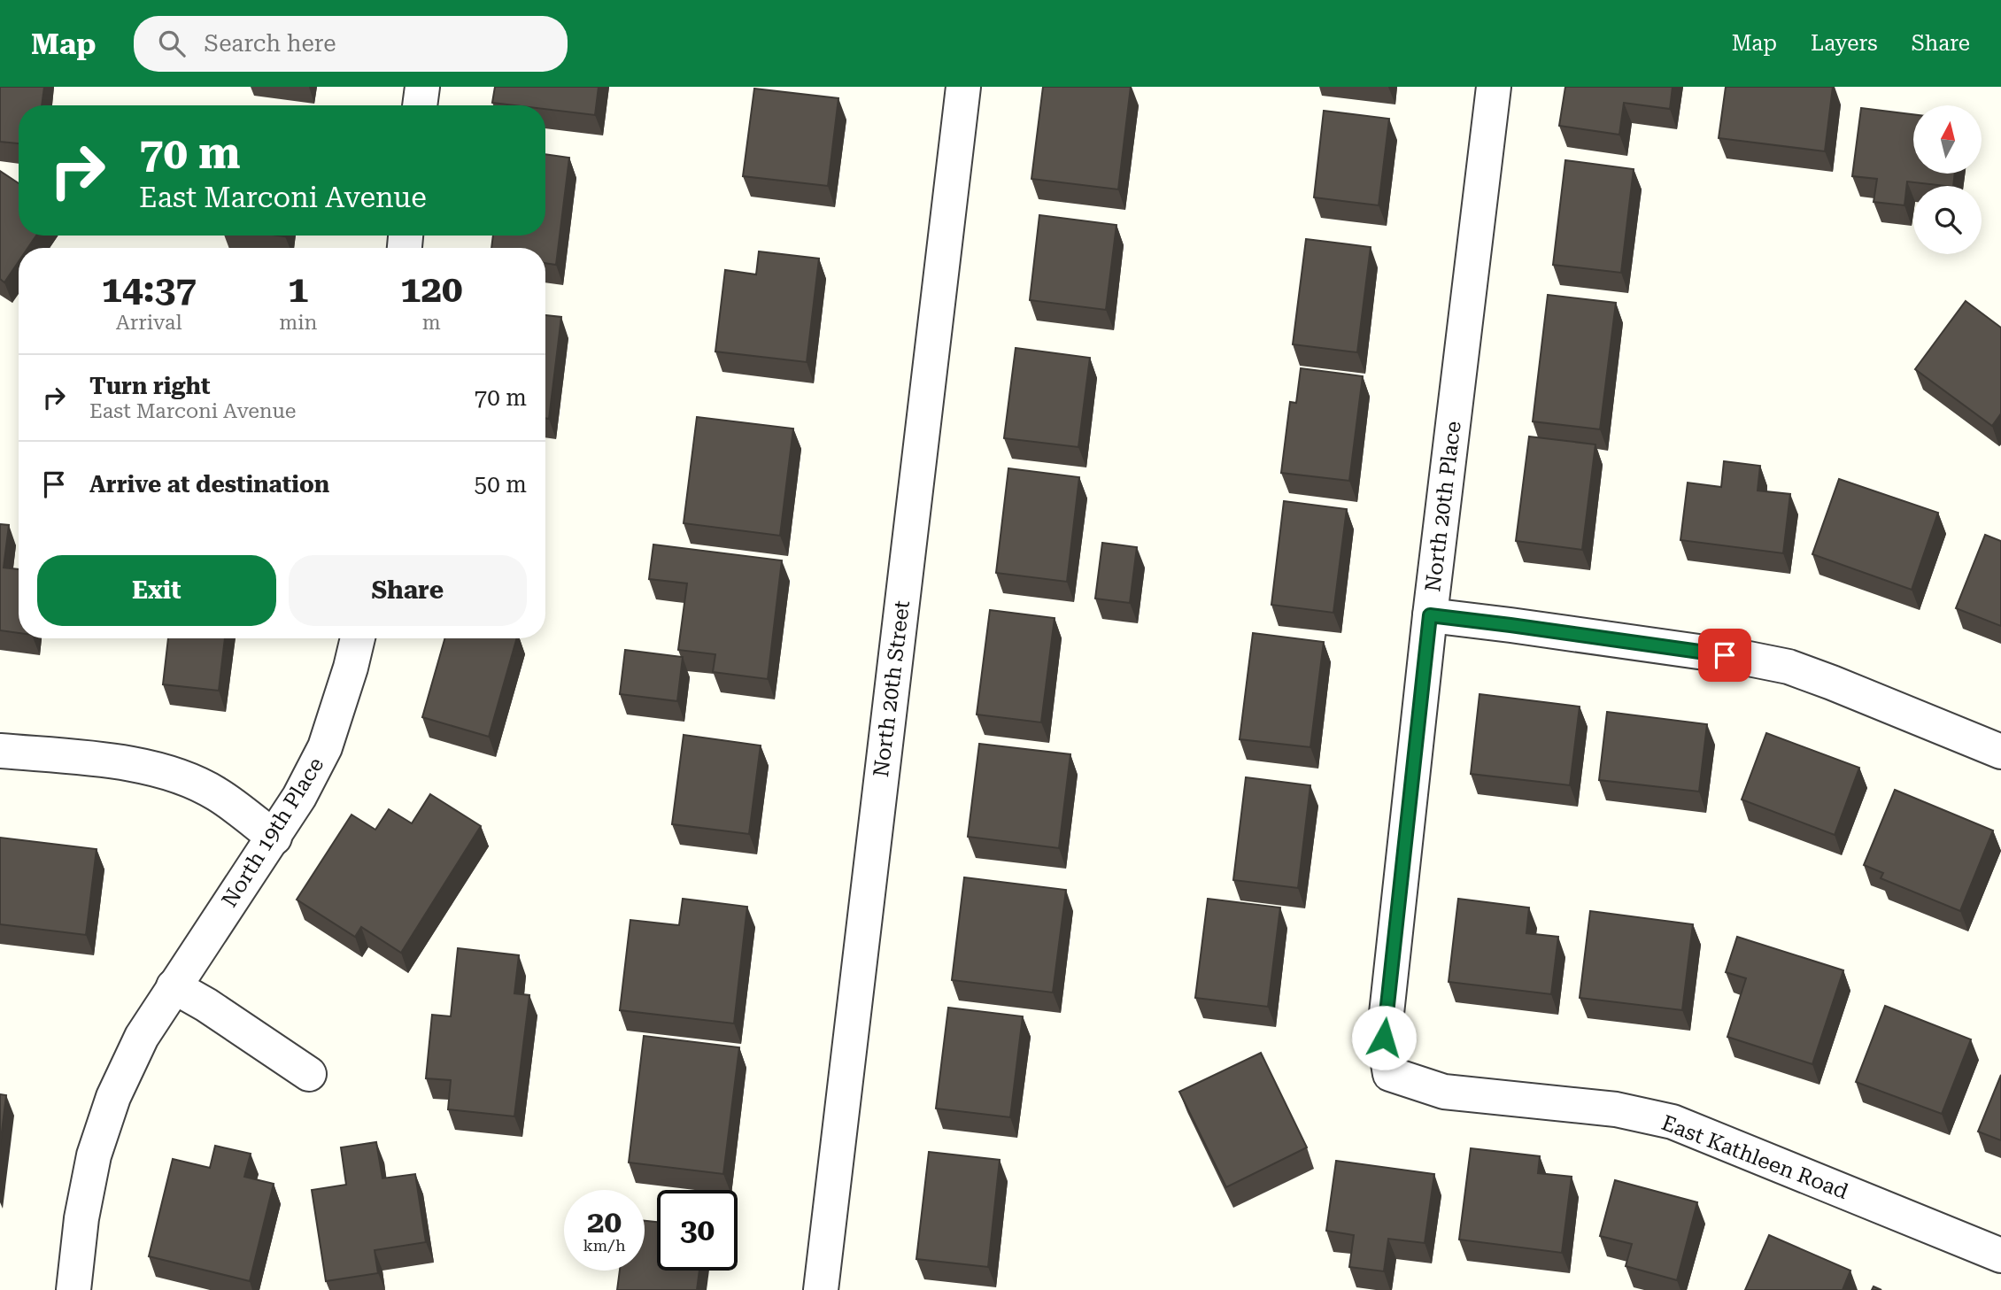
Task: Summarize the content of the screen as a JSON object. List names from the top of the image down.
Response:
{
  "streets": {
    "street": [
      "North 20th Place",
      "North 20th Street",
      "North 19th Place",
      "East Kathleen Road"
    ]
  },
  "crossings": [
    ["North 20th Place", "East Kathleen Road"]
  ],
  "north": "top",
  "page": {
    "header": "Map",
    "search": "Search here",
    "nav": ["Map", "Layers", "Share"],
    "turn": ["70 m", "East Marconi Avenue"],
    "eta": [
      "14:37",
      "Arrival",
      "1",
      "min",
      "120",
      "m"
    ],
    "list": [
      {
        "name": "Turn right",
        "note": "East Marconi Avenue",
        "value": "70 m"
      },
      {
        "name": "Arrive at destination",
        "value": "50 m"
      }
    ],
    "buttons": ["Exit", "Share"],
    "speed": "20 km/h",
    "limit": "30"
  }
}
